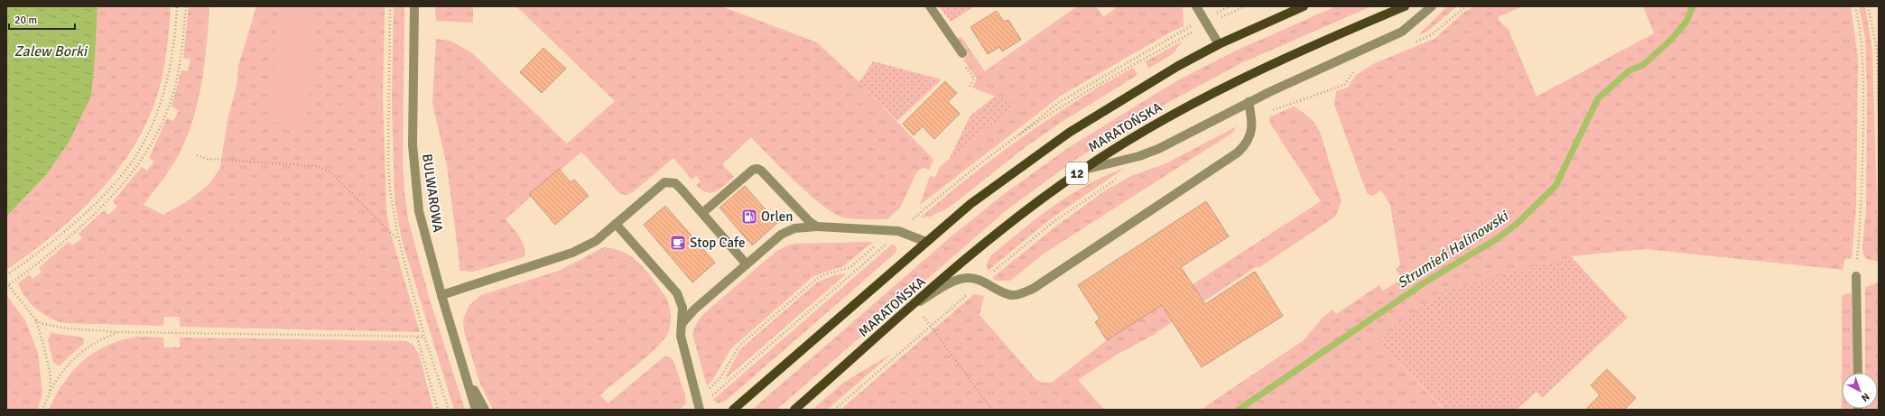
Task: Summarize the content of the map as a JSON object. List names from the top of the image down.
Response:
{
  "streets": {
    "main road": ["MARATOŃSKA", "12"],
    "street": ["BULWAROWA"]
  },
  "water": ["Zalew Borki", "Strumień Halinowski"],
  "places": {
    "fuel station": ["Orlen"],
    "cafe": ["Stop Cafe"]
  },
  "scale_bar": "20 m",
  "north": "bottom right"
}
